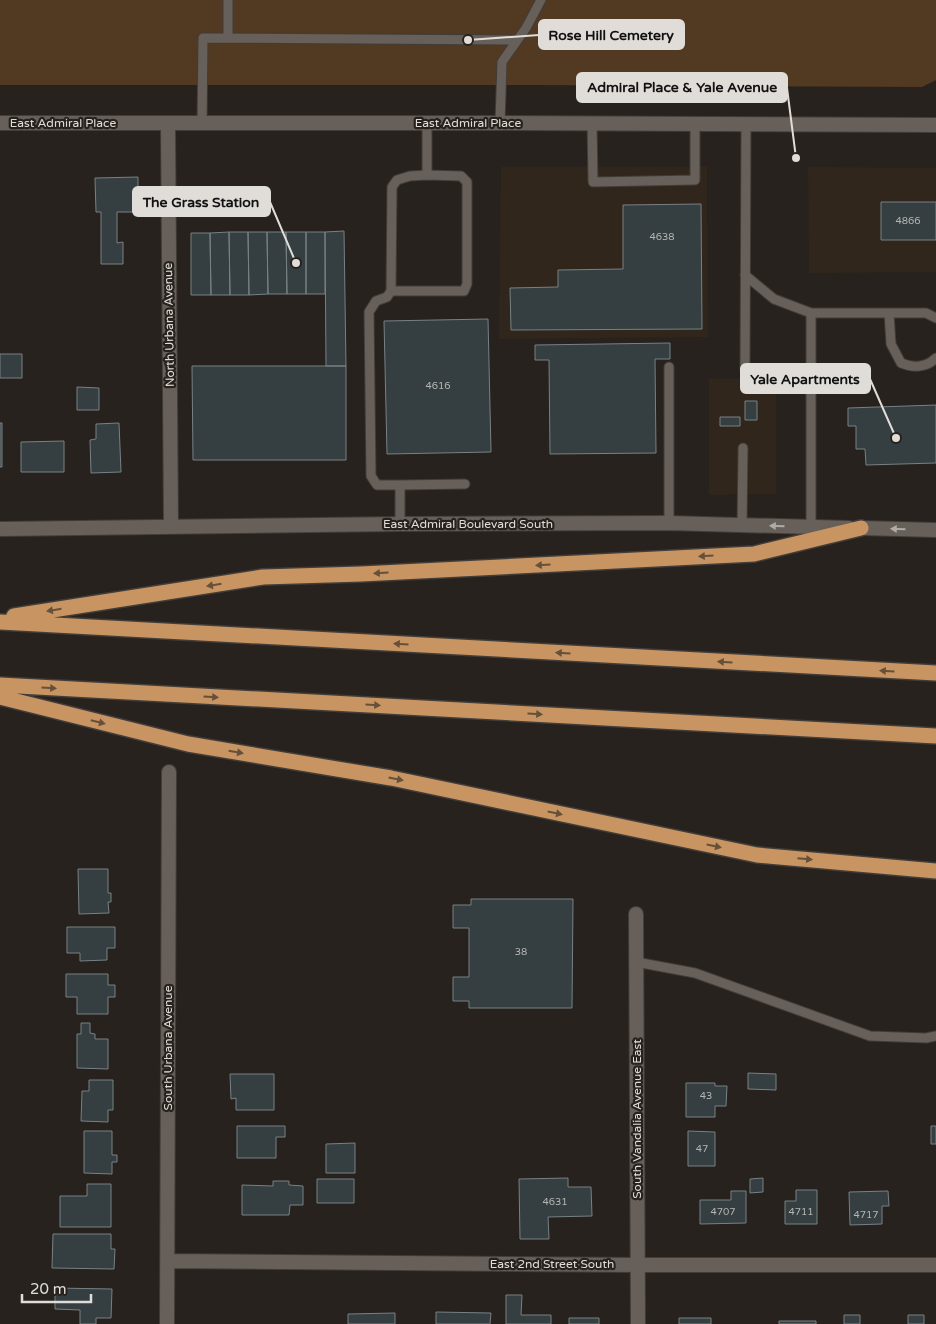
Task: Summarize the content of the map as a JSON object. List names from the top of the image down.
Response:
{
  "streets": {
    "street": [
      "East Admiral Place",
      "North Urbana Avenue",
      "East Admiral Boulevard South",
      "South Urbana Avenue",
      "South Vandalia Avenue East",
      "East 2nd Street South"
    ]
  },
  "crossings": [
    ["East Admiral Place", "North Urbana Avenue"],
    ["North Urbana Avenue", "East Admiral Boulevard South"],
    ["South Urbana Avenue", "East 2nd Street South"],
    ["South Vandalia Avenue East", "East 2nd Street South"]
  ],
  "places": [
    "Rose Hill Cemetery",
    "Admiral Place & Yale Avenue",
    "The Grass Station",
    "Yale Apartments"
  ],
  "house_numbers": [
    "4866",
    "4638",
    "4616",
    "38",
    "43",
    "47",
    "4631",
    "4707",
    "4711",
    "4717"
  ],
  "scale_bar": "20 m"
}
